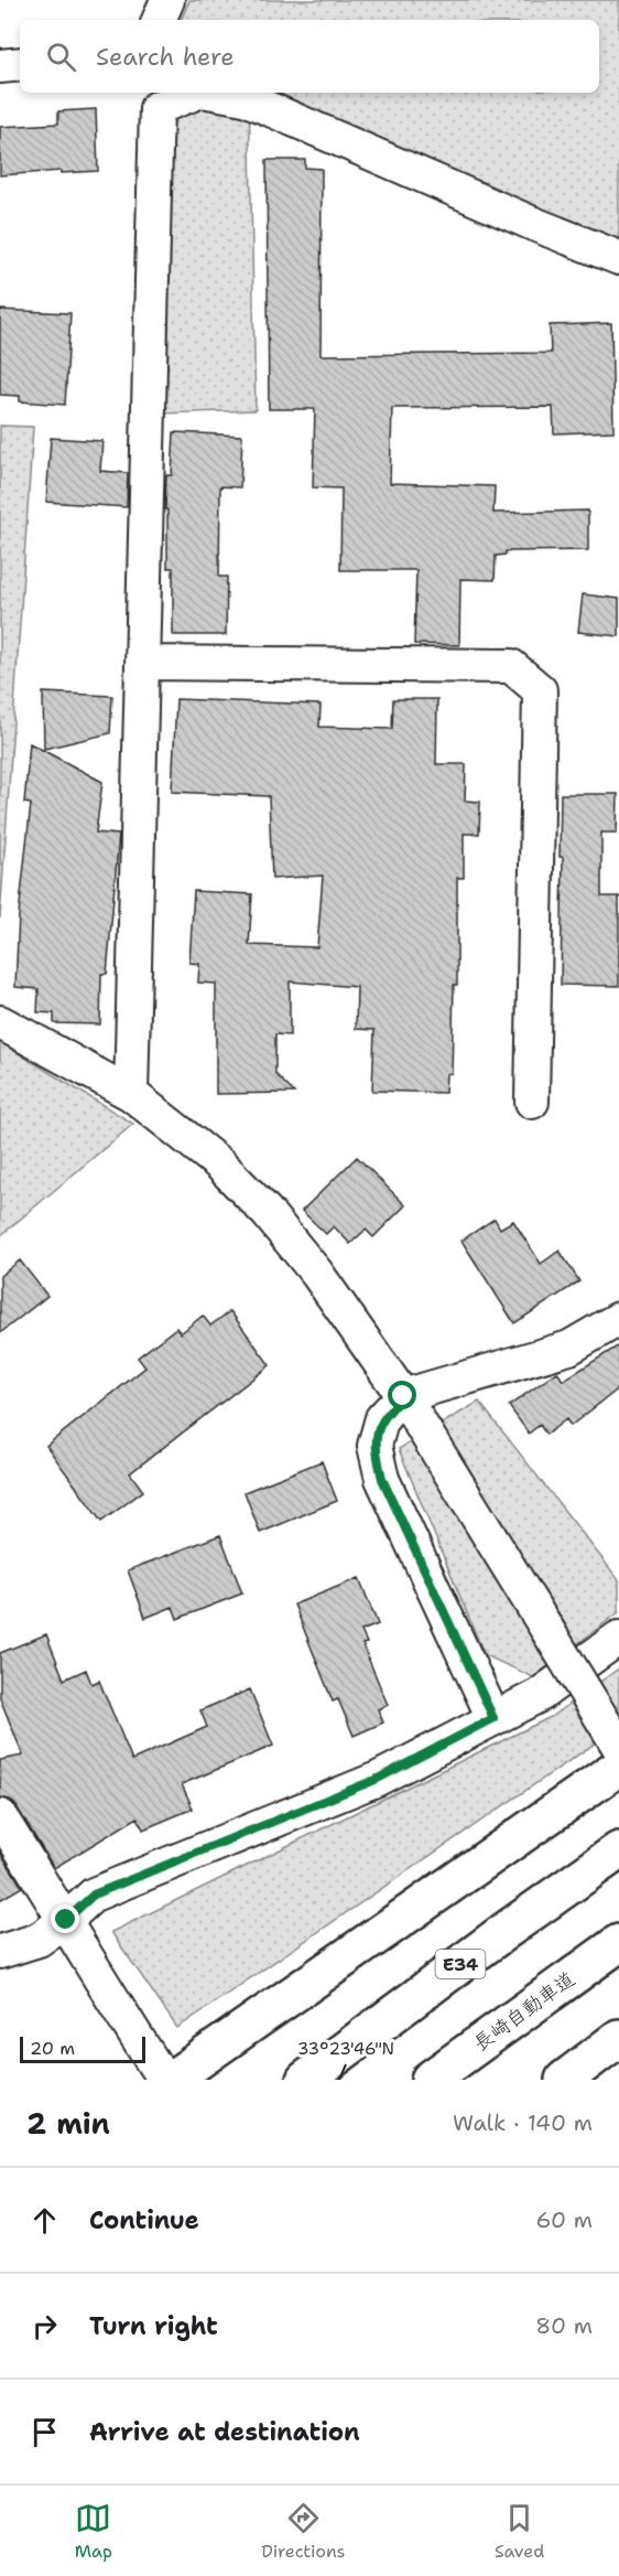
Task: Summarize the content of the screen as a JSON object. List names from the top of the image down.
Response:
{
  "streets": {
    "highway": ["E34", "長崎自動車道"]
  },
  "scale_bar": "20 m",
  "page": {
    "search": "Search here",
    "scale": "20 m",
    "heading": ["2 min", "Walk · 140 m"],
    "list": [
      ["Continue", "60 m"],
      ["Turn right", "80 m"],
      "Arrive at destination"
    ],
    "nav": ["Map", "Directions", "Saved"]
  },
  "coordinates": ["33°23'46\"N"]
}
